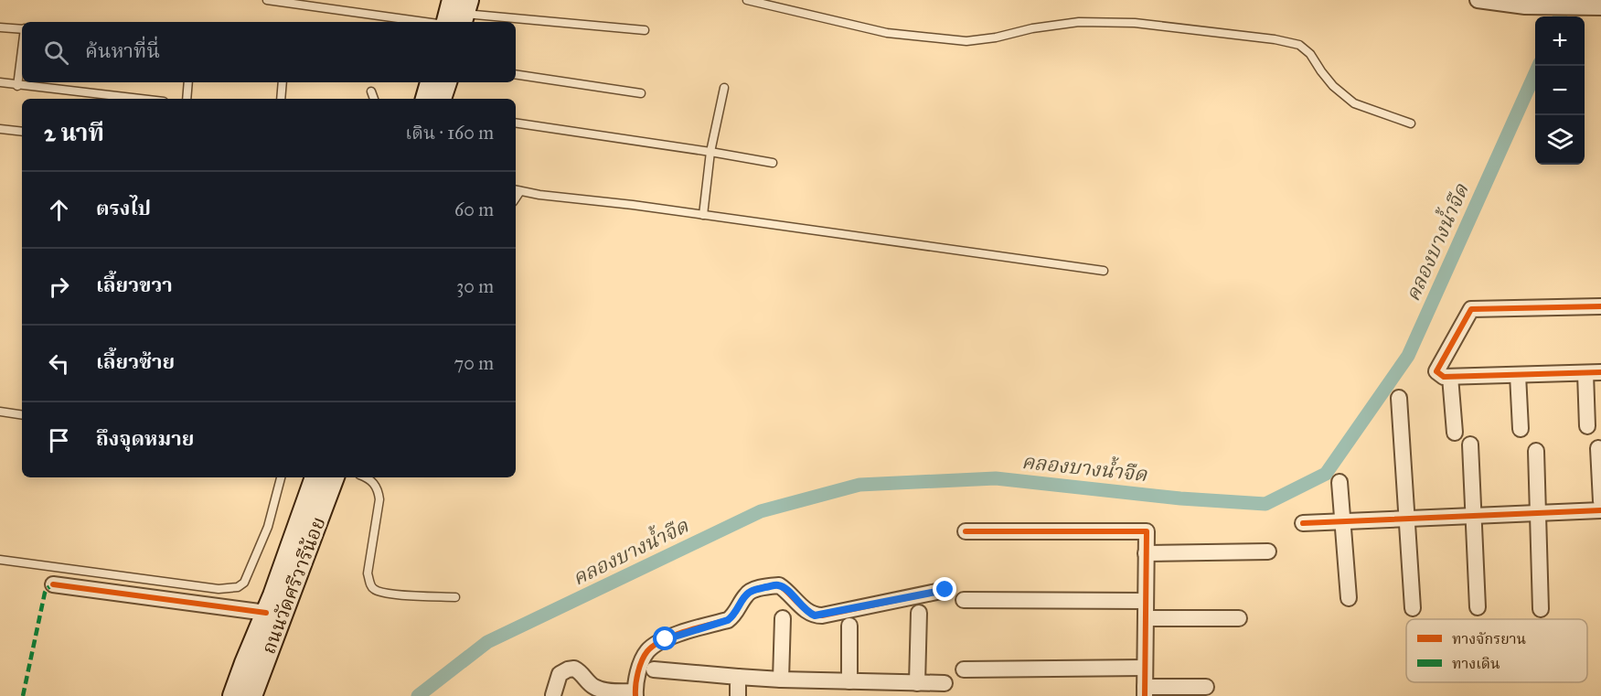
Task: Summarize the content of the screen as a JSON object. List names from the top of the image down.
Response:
{
  "streets": {
    "main road": ["ถนนวัดศรีวารีน้อย"]
  },
  "water": ["คลองบางน้ำจืด"],
  "legend": ["ทางจักรยาน", "ทางเดิน"],
  "page": {
    "map_buttons": ["+", "−"],
    "search": "ค้นหาที่นี่",
    "heading": ["2 นาที", "เดิน · 160 m"],
    "list": [
      ["ตรงไป", "60 m"],
      ["เลี้ยวขวา", "30 m"],
      ["เลี้ยวซ้าย", "70 m"],
      "ถึงจุดหมาย"
    ]
  }
}
